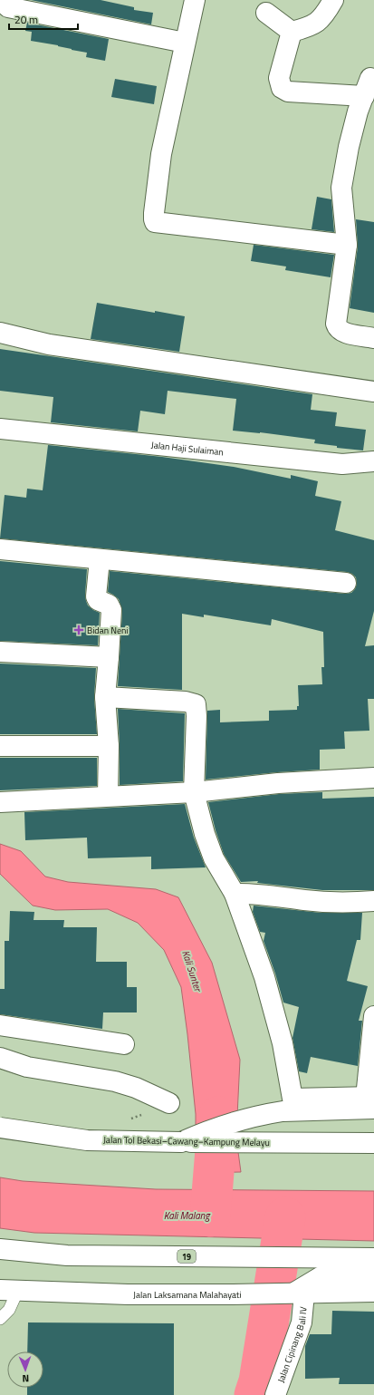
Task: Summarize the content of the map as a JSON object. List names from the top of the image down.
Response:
{
  "streets": {
    "main road": [
      "Jalan Haji Sulaiman",
      "Jalan Tol Bekasi–Cawang–Kampung Melayu",
      "19",
      "Jalan Laksamana Malahayati",
      "Jalan Cipinang Bali IV"
    ]
  },
  "crossings": [
    ["Jalan Laksamana Malahayati", "Jalan Cipinang Bali IV"]
  ],
  "water": ["Kali Sunter", "Kali Malang"],
  "places": {
    "health": ["Bidan Neni"]
  },
  "scale_bar": "20 m",
  "north": "bottom"
}
